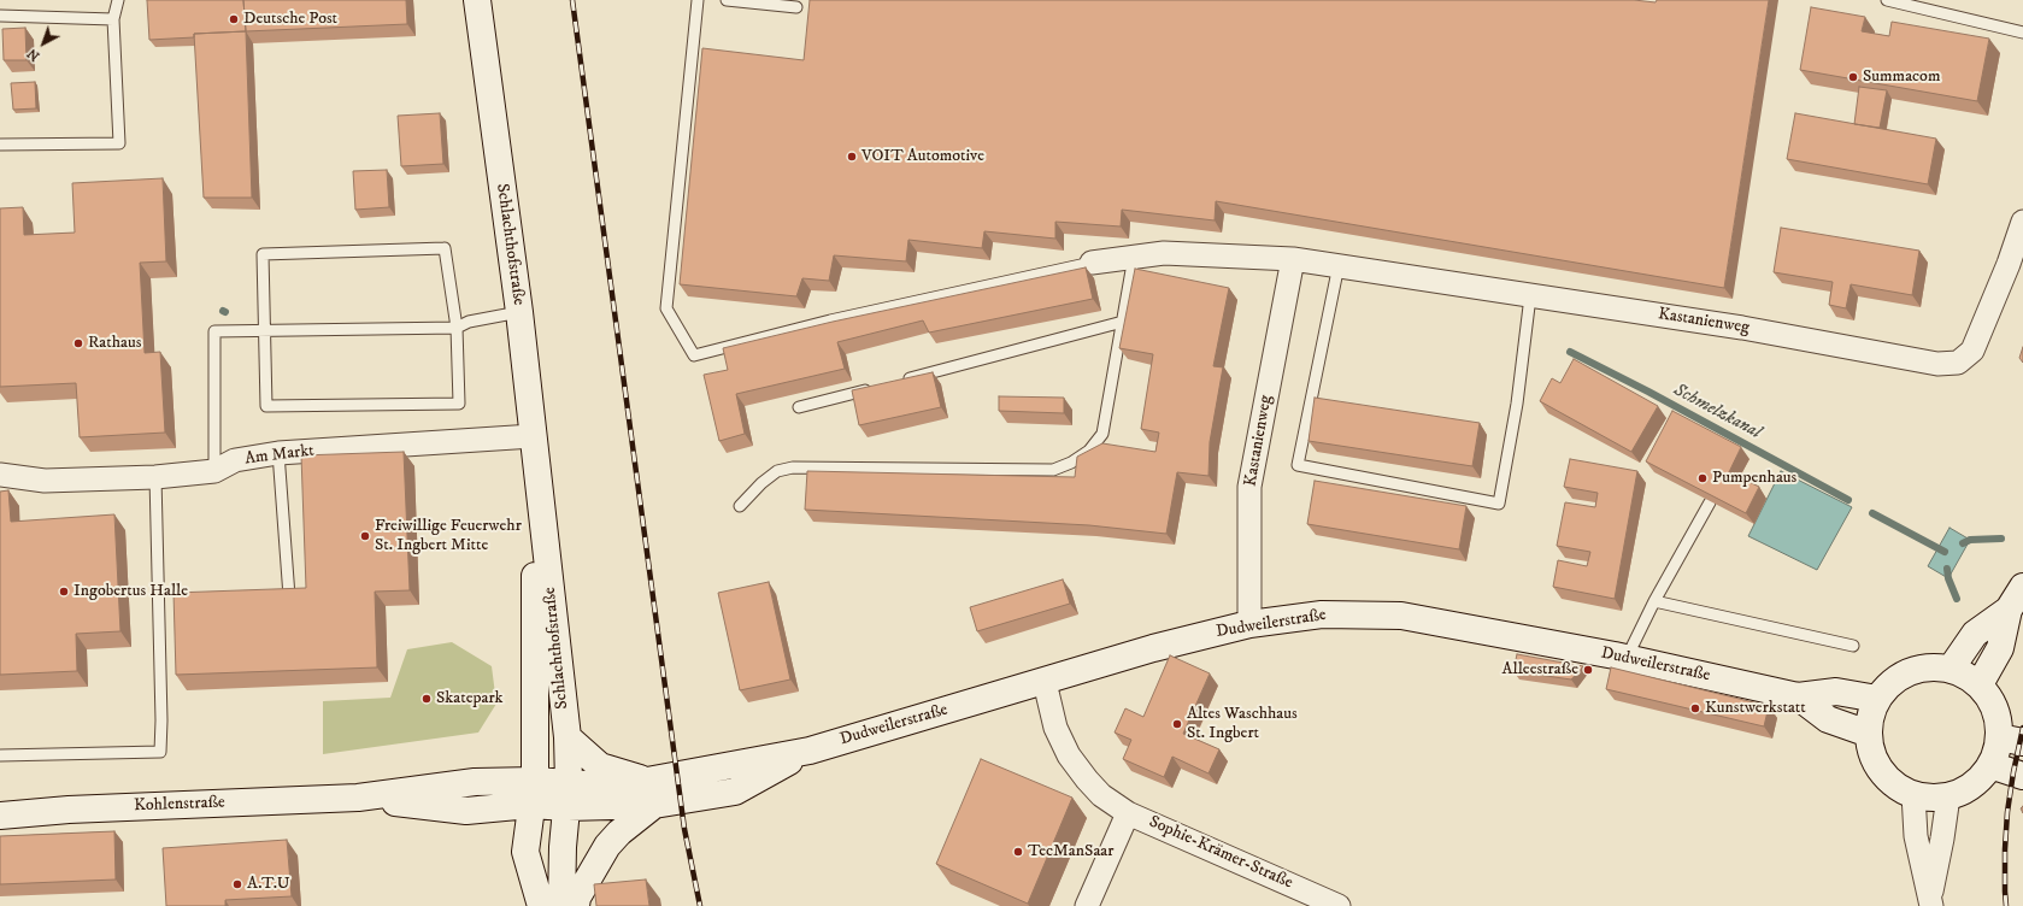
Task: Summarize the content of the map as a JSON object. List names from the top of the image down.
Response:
{
  "streets": {
    "main road": ["Schlachthofstraße", "Dudweilerstraße", "Kohlenstraße"],
    "street": ["Kastanienweg", "Am Markt", "Sophie-Krämer-Straße"]
  },
  "crossings": [
    ["Schlachthofstraße", "Am Markt"],
    ["Schlachthofstraße", "Dudweilerstraße"],
    ["Schlachthofstraße", "Kohlenstraße"],
    ["Kastanienweg", "Dudweilerstraße"],
    ["Dudweilerstraße", "Kohlenstraße"],
    ["Dudweilerstraße", "Sophie-Krämer-Straße"]
  ],
  "water": ["Schmelzkanal"],
  "places": [
    "Deutsche Post",
    "Summacom",
    "VOIT Automotive",
    "Rathaus",
    "Pumpenhaus",
    "Freiwillige Feuerwehr St. Ingbert Mitte",
    "Ingobertus Halle",
    "Alleestraße",
    "Skatepark",
    "Kunstwerkstatt",
    "Altes Waschhaus St. Ingbert",
    "TecManSaar",
    "A.T.U"
  ],
  "north": "bottom left"
}
